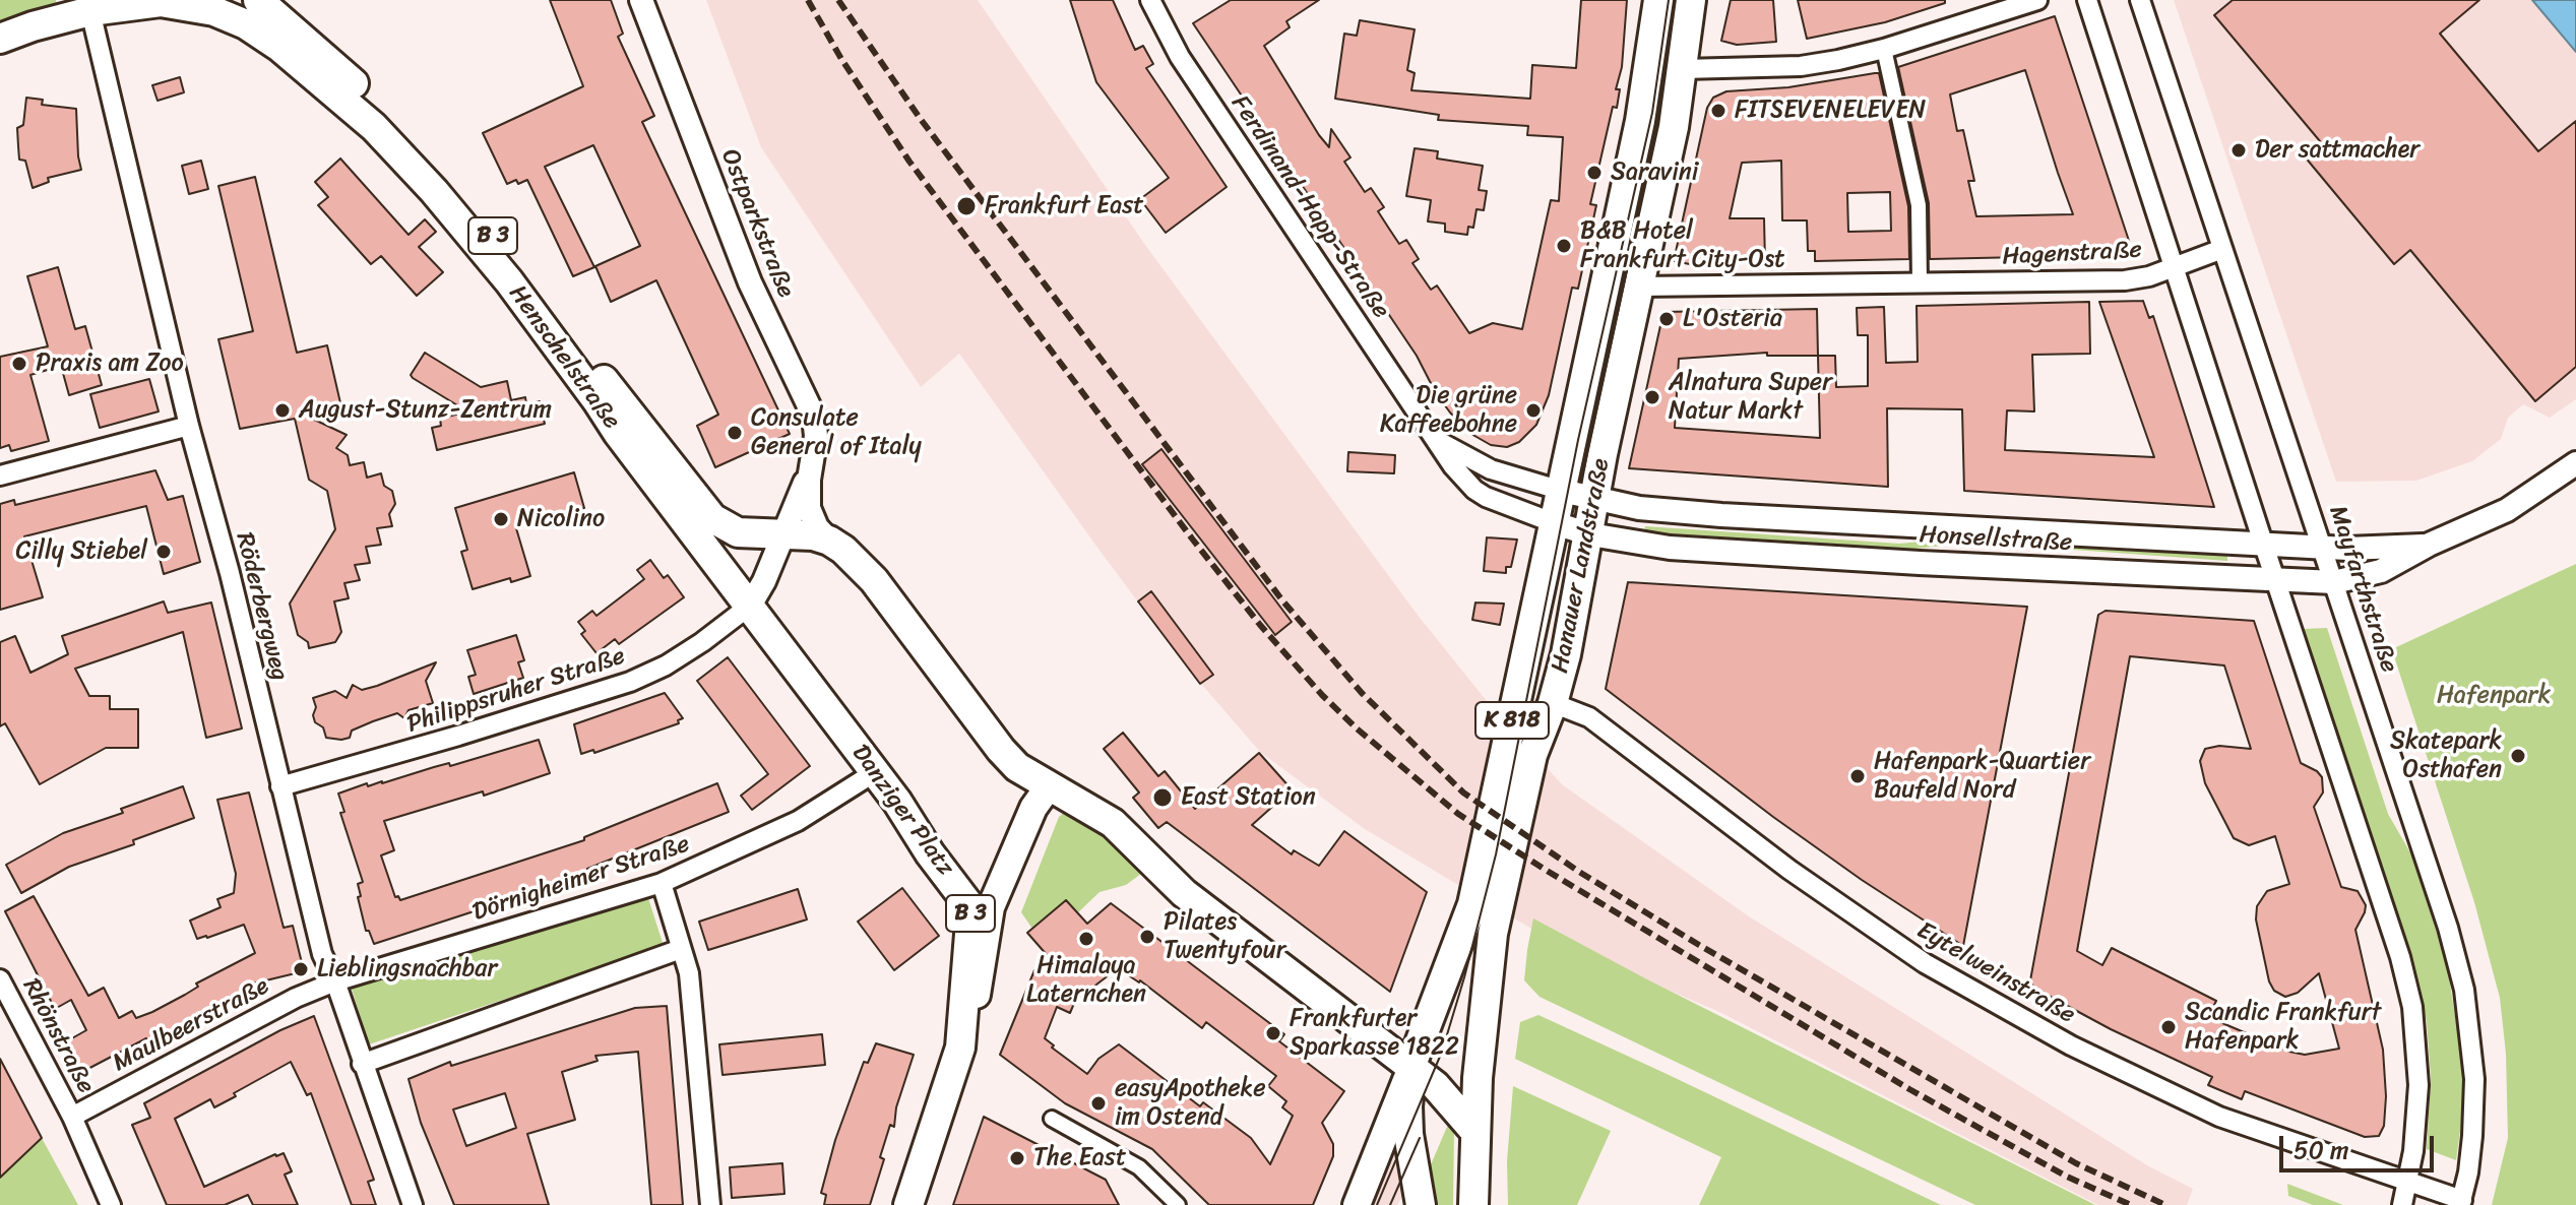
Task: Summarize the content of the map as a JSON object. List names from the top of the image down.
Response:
{
  "streets": {
    "main road": [
      "B 3",
      "Henschelstraße",
      "Hanauer Landstraße",
      "K 818",
      "Danziger Platz"
    ],
    "street": [
      "Ferdinand-Happ-Straße",
      "Ostparkstraße",
      "Hagenstraße",
      "Honsellstraße",
      "Mayfarthstraße",
      "Röderbergweg",
      "Philippsruher Straße",
      "Dörnigheimer Straße",
      "Eytelweinstraße",
      "Maulbeerstraße",
      "Rhönstraße"
    ]
  },
  "crossings": [
    ["Ferdinand-Happ-Straße", "Honsellstraße"],
    ["Ferdinand-Happ-Straße", "Hanauer Landstraße"],
    ["Ostparkstraße", "B 3"],
    ["Ostparkstraße", "Henschelstraße"],
    ["B 3", "Henschelstraße"],
    ["B 3", "Hanauer Landstraße"],
    ["B 3", "Röderbergweg"],
    ["B 3", "Danziger Platz"],
    ["Hagenstraße", "Hanauer Landstraße"],
    ["Hagenstraße", "Mayfarthstraße"],
    ["Henschelstraße", "Röderbergweg"],
    ["Henschelstraße", "Philippsruher Straße"],
    ["Henschelstraße", "Danziger Platz"],
    ["Honsellstraße", "Hanauer Landstraße"],
    ["Honsellstraße", "Mayfarthstraße"],
    ["Hanauer Landstraße", "Eytelweinstraße"],
    ["Mayfarthstraße", "Eytelweinstraße"],
    ["Röderbergweg", "Philippsruher Straße"],
    ["Röderbergweg", "Dörnigheimer Straße"],
    ["Röderbergweg", "Maulbeerstraße"],
    ["Philippsruher Straße", "Danziger Platz"],
    ["Danziger Platz", "Dörnigheimer Straße"],
    ["Dörnigheimer Straße", "Maulbeerstraße"],
    ["Maulbeerstraße", "Rhönstraße"]
  ],
  "parks": ["Hafenpark"],
  "places": [
    "FITSEVENELEVEN",
    "Der sattmacher",
    "Saravini",
    "Frankfurt East",
    "B&B Hotel Frankfurt City-Ost",
    "L'Osteria",
    "Praxis am Zoo",
    "Alnatura Super Natur Markt",
    "August-Stunz-Zentrum",
    "Die grüne Kaffeebohne",
    "Consulate General of Italy",
    "Nicolino",
    "Cilly Stiebel",
    "Skatepark Osthafen",
    "Hafenpark-Quartier Baufeld Nord",
    "East Station",
    "Pilates Twentyfour",
    "Himalaya Laternchen",
    "Lieblingsnachbar",
    "Scandic Frankfurt Hafenpark",
    "Frankfurter Sparkasse 1822",
    "easyApotheke im Ostend",
    "The East"
  ],
  "scale_bar": "50 m"
}
